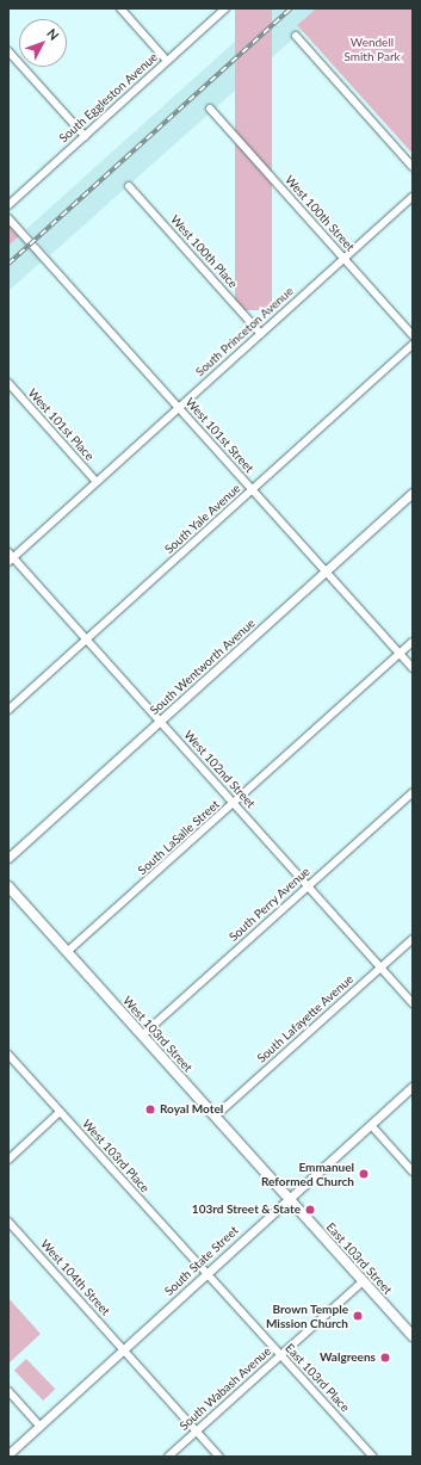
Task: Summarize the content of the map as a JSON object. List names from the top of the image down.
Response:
{
  "streets": {
    "main road": ["West 103rd Street", "East 103rd Street"],
    "street": [
      "South Eggleston Avenue",
      "West 100th Street",
      "West 100th Place",
      "South Princeton Avenue",
      "West 101st Place",
      "West 101st Street",
      "South Yale Avenue",
      "South Wentworth Avenue",
      "West 102nd Street",
      "South LaSalle Street",
      "South Perry Avenue",
      "South Lafayette Avenue",
      "West 103rd Place",
      "South State Street",
      "West 104th Street",
      "East 103rd Place",
      "South Wabash Avenue"
    ]
  },
  "crossings": [
    ["West 100th Street", "South Princeton Avenue"],
    ["West 100th Place", "South Princeton Avenue"],
    ["South Princeton Avenue", "West 101st Place"],
    ["South Princeton Avenue", "West 101st Street"],
    ["South Princeton Avenue", "West 102nd Street"],
    ["West 101st Street", "South Yale Avenue"],
    ["West 101st Street", "South Wentworth Avenue"],
    ["West 101st Street", "South LaSalle Street"],
    ["South Yale Avenue", "West 102nd Street"],
    ["South Wentworth Avenue", "West 102nd Street"],
    ["West 102nd Street", "South LaSalle Street"],
    ["West 102nd Street", "South Perry Avenue"],
    ["West 102nd Street", "South Lafayette Avenue"],
    ["South LaSalle Street", "West 103rd Street"],
    ["South Perry Avenue", "West 103rd Street"],
    ["South Lafayette Avenue", "West 103rd Street"],
    ["West 103rd Street", "East 103rd Street"],
    ["West 103rd Street", "South State Street"],
    ["West 103rd Place", "South State Street"],
    ["West 103rd Place", "East 103rd Place"],
    ["East 103rd Street", "South State Street"],
    ["East 103rd Street", "South Wabash Avenue"],
    ["South State Street", "West 104th Street"],
    ["South State Street", "East 103rd Place"],
    ["West 104th Street", "South Wabash Avenue"],
    ["East 103rd Place", "South Wabash Avenue"]
  ],
  "parks": ["Wendell Smith Park"],
  "places": [
    "Royal Motel",
    "Emmanuel Reformed Church",
    "103rd Street & State",
    "Brown Temple Mission Church",
    "Walgreens"
  ],
  "north": "top right"
}
